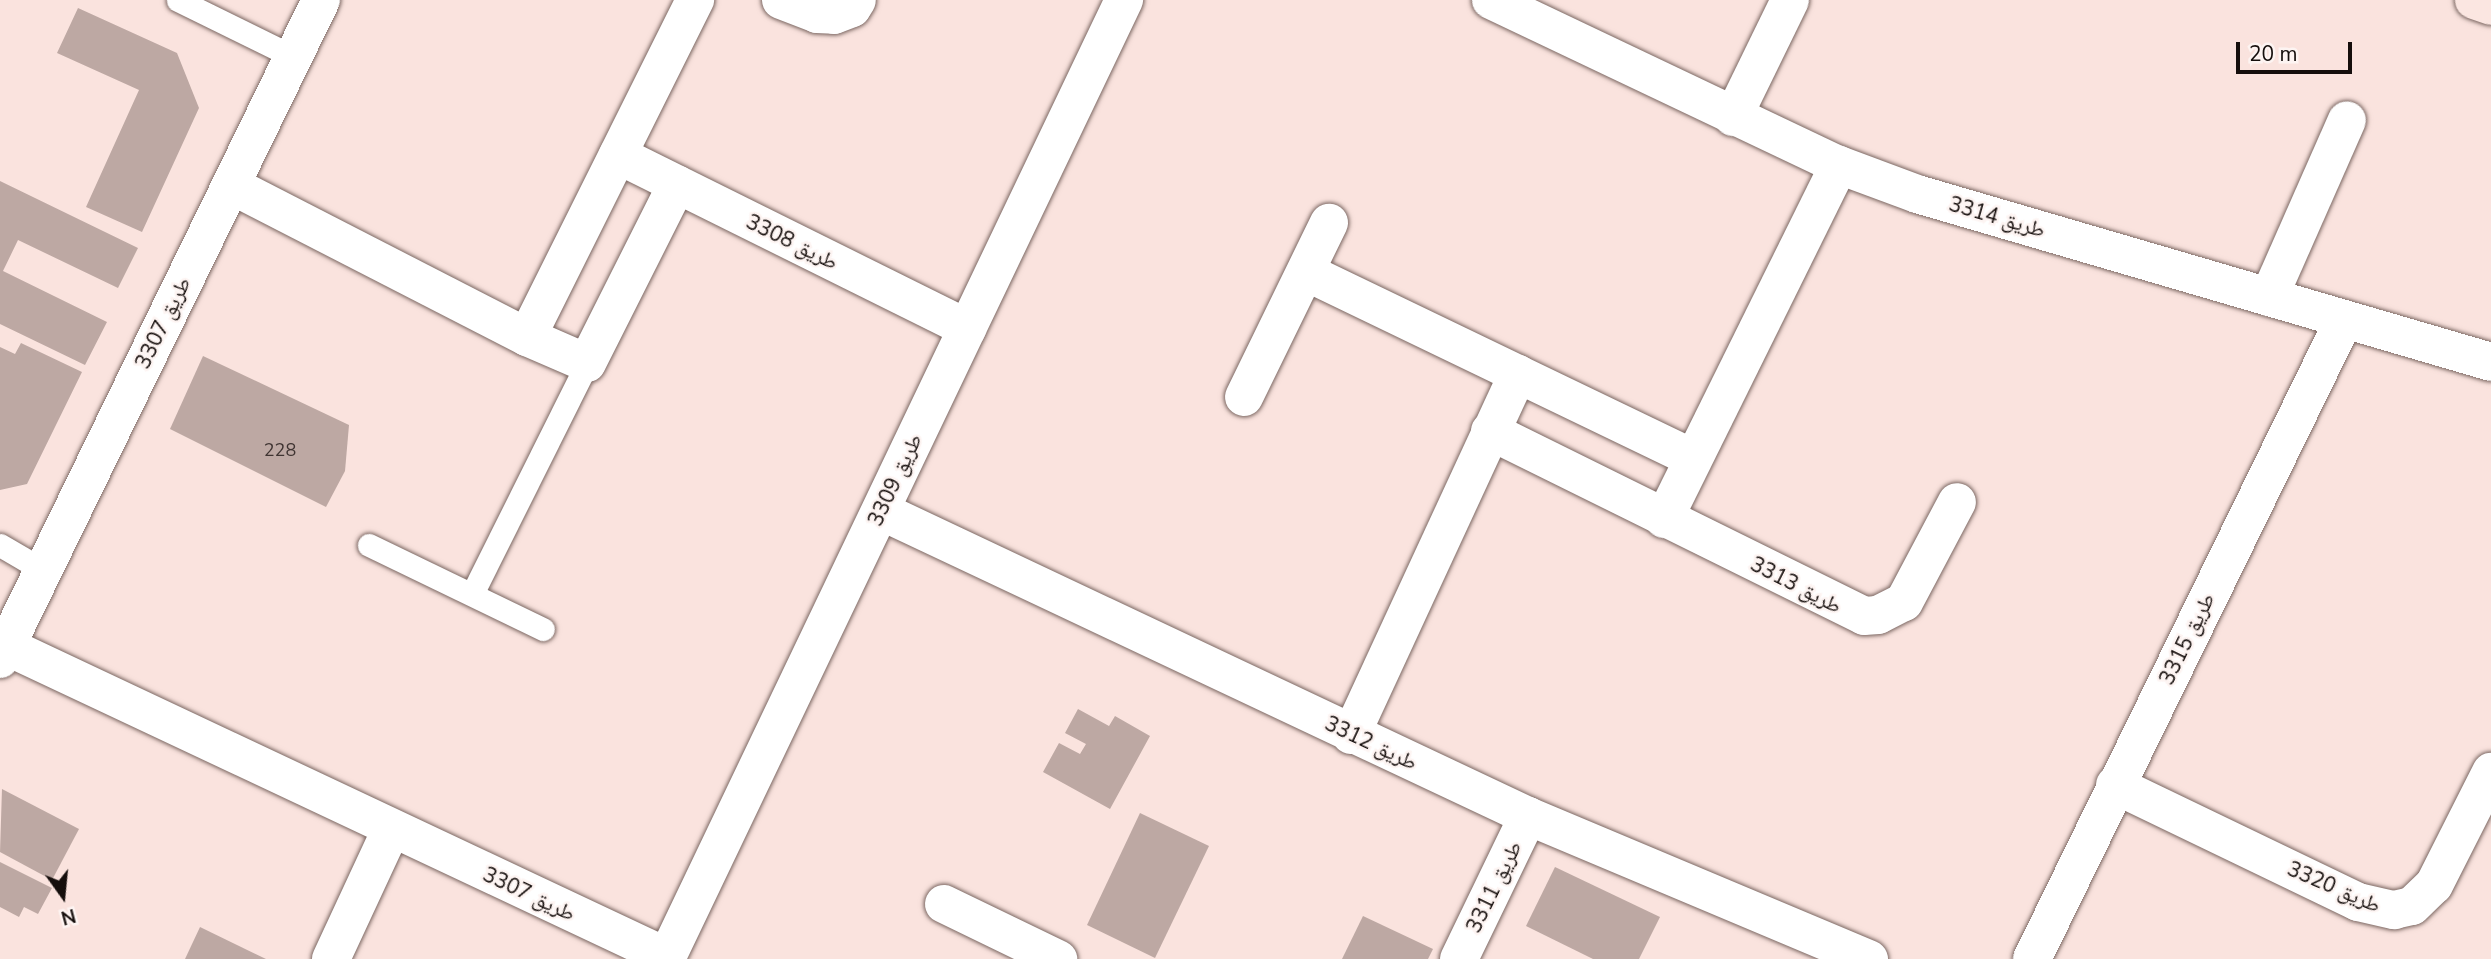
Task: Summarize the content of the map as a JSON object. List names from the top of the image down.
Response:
{
  "streets": {
    "street": [
      "طريق 3314",
      "طريق 3308",
      "طريق 3307",
      "طريق 3309",
      "طريق 3313",
      "طريق 3315",
      "طريق 3312",
      "طريق 3311",
      "طريق 3320"
    ]
  },
  "crossings": [
    ["طريق 3314", "طريق 3315"],
    ["طريق 3308", "طريق 3309"],
    ["طريق 3307", "طريق 3309"],
    ["طريق 3309", "طريق 3312"],
    ["طريق 3315", "طريق 3320"],
    ["طريق 3312", "طريق 3311"]
  ],
  "house_numbers": ["228"],
  "scale_bar": "20 m",
  "north": "bottom"
}
